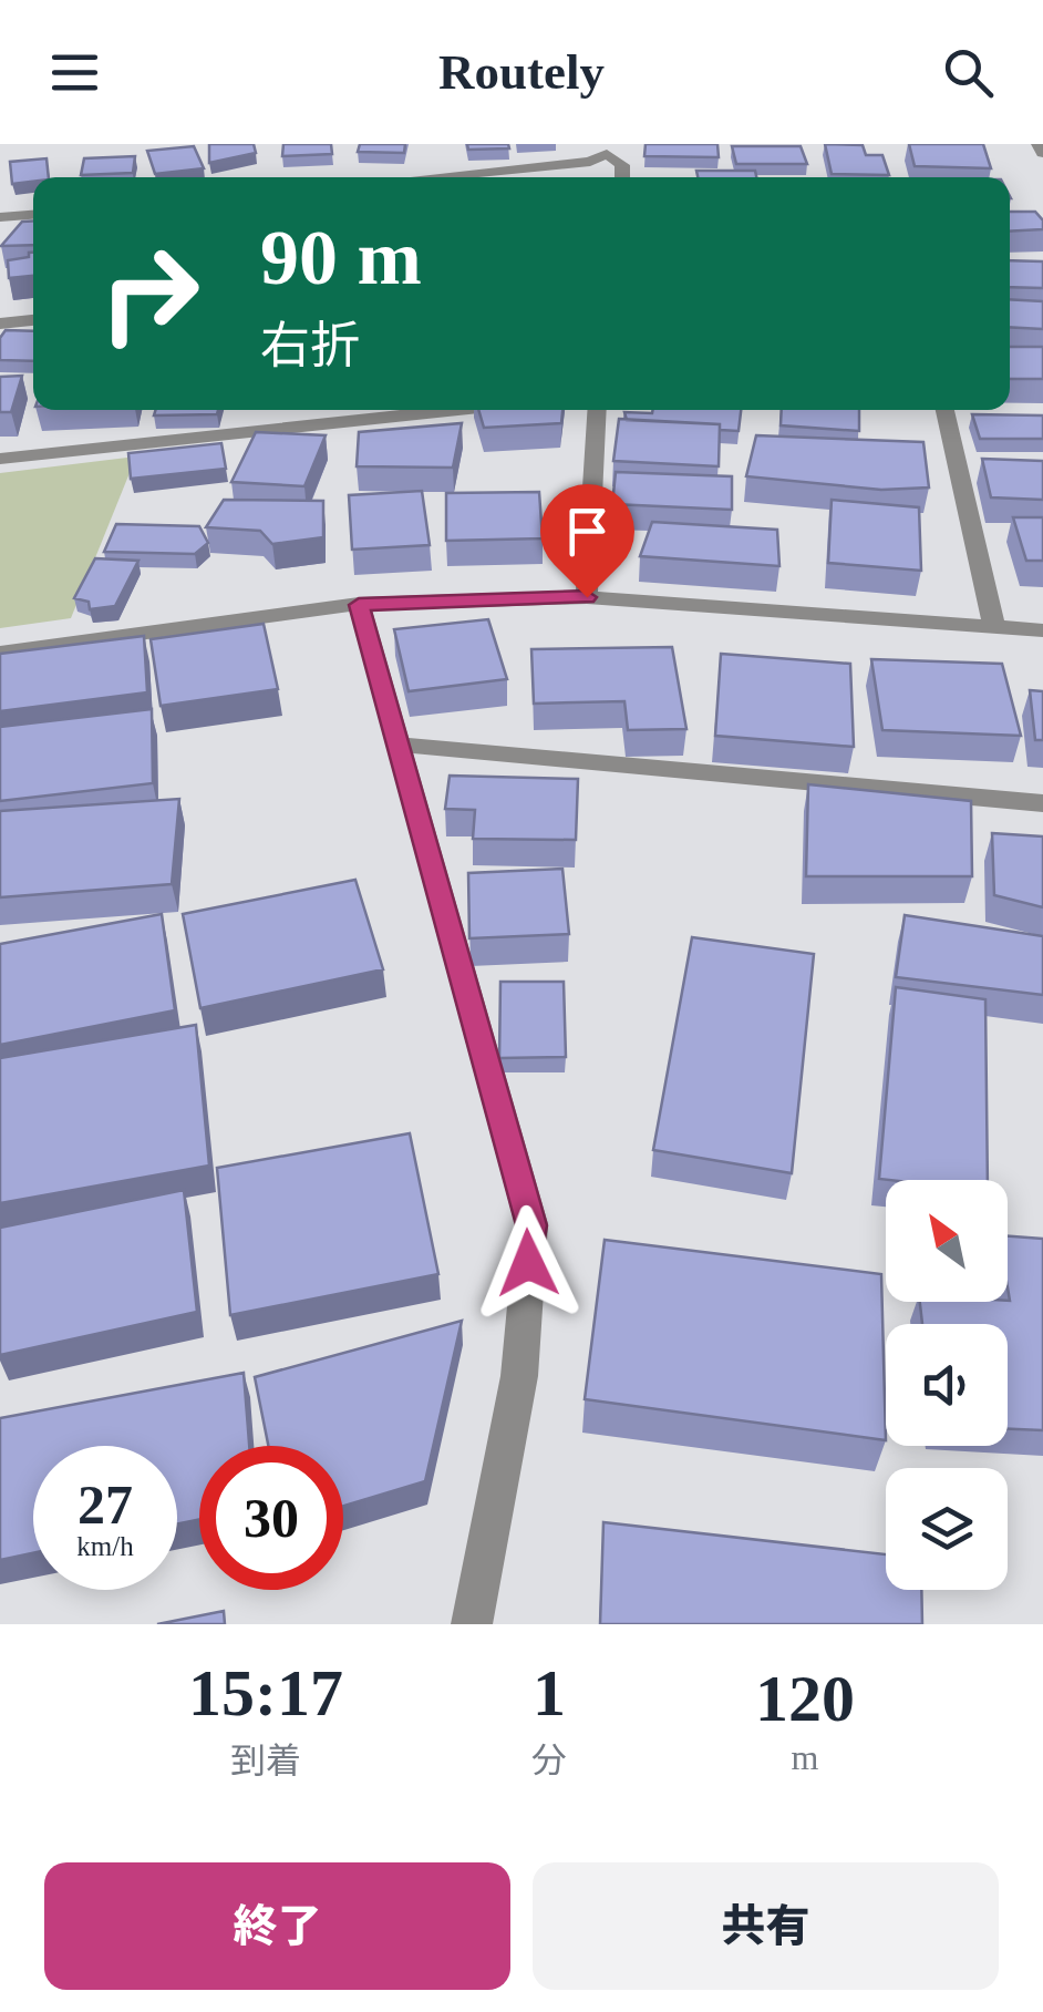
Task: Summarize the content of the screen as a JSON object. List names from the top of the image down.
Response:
{
  "north": "top left",
  "page": {
    "header": "Routely",
    "turn": ["90 m", "右折"],
    "speed": "27 km/h",
    "limit": "30",
    "eta": [
      "15:17",
      "到着",
      "1",
      "分",
      "120",
      "m"
    ],
    "buttons": ["終了", "共有"]
  }
}
